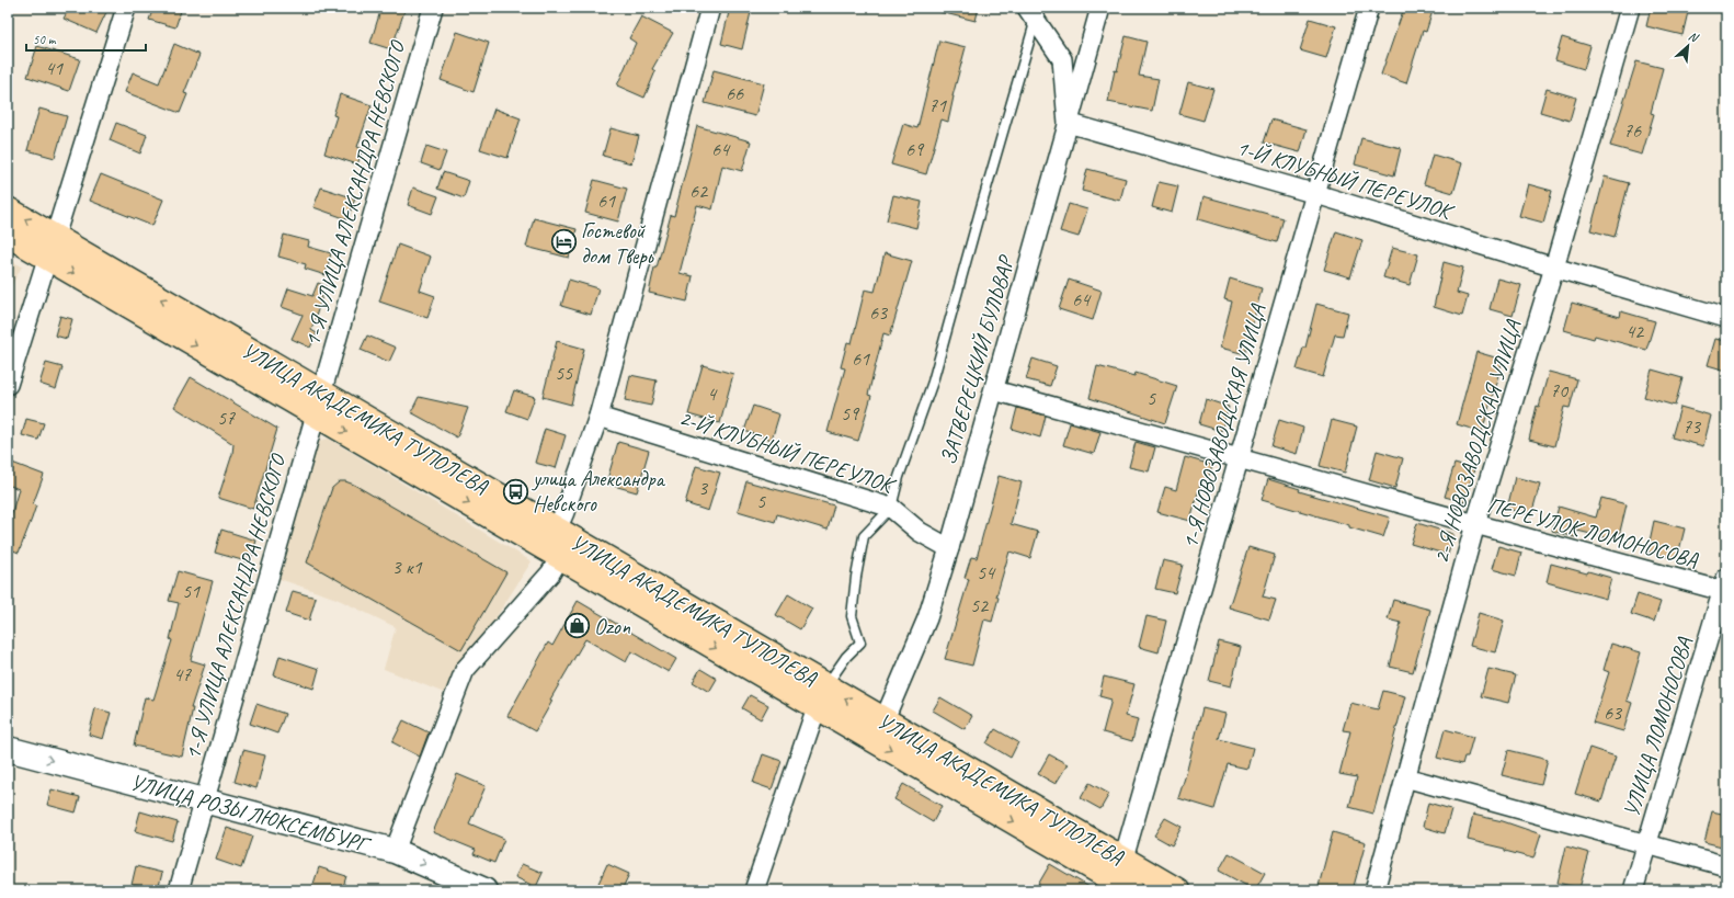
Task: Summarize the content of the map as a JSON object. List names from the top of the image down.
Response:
{
  "streets": {
    "main road": ["УЛИЦА АКАДЕМИКА ТУПОЛЕВА"],
    "street": [
      "1-Й КЛУБНЫЙ ПЕРЕУЛОК",
      "1-Я УЛИЦА АЛЕКСАНДРА НЕВСКОГО",
      "ЗАТВЕРЕЦКИЙ БУЛЬВАР",
      "1-Я НОВОЗАВОДСКАЯ УЛИЦА",
      "2-Я НОВОЗАВОДСКАЯ УЛИЦА",
      "2-Й КЛУБНЫЙ ПЕРЕУЛОК",
      "ПЕРЕУЛОК ЛОМОНОСОВА",
      "УЛИЦА ЛОМОНОСОВА",
      "УЛИЦА РОЗЫ ЛЮКСЕМБУРГ"
    ]
  },
  "crossings": [
    ["1-Й КЛУБНЫЙ ПЕРЕУЛОК", "ЗАТВЕРЕЦКИЙ БУЛЬВАР"],
    ["1-Й КЛУБНЫЙ ПЕРЕУЛОК", "1-Я НОВОЗАВОДСКАЯ УЛИЦА"],
    ["1-Й КЛУБНЫЙ ПЕРЕУЛОК", "2-Я НОВОЗАВОДСКАЯ УЛИЦА"],
    ["1-Я УЛИЦА АЛЕКСАНДРА НЕВСКОГО", "УЛИЦА АКАДЕМИКА ТУПОЛЕВА"],
    ["1-Я УЛИЦА АЛЕКСАНДРА НЕВСКОГО", "УЛИЦА РОЗЫ ЛЮКСЕМБУРГ"],
    ["ЗАТВЕРЕЦКИЙ БУЛЬВАР", "УЛИЦА АКАДЕМИКА ТУПОЛЕВА"],
    ["ЗАТВЕРЕЦКИЙ БУЛЬВАР", "2-Й КЛУБНЫЙ ПЕРЕУЛОК"],
    ["ЗАТВЕРЕЦКИЙ БУЛЬВАР", "ПЕРЕУЛОК ЛОМОНОСОВА"],
    ["УЛИЦА АКАДЕМИКА ТУПОЛЕВА", "1-Я НОВОЗАВОДСКАЯ УЛИЦА"],
    ["1-Я НОВОЗАВОДСКАЯ УЛИЦА", "ПЕРЕУЛОК ЛОМОНОСОВА"],
    ["2-Я НОВОЗАВОДСКАЯ УЛИЦА", "ПЕРЕУЛОК ЛОМОНОСОВА"],
    ["ПЕРЕУЛОК ЛОМОНОСОВА", "УЛИЦА ЛОМОНОСОВА"]
  ],
  "one_way": ["УЛИЦА РОЗЫ ЛЮКСЕМБУРГ"],
  "places": {
    "hotel": ["Гостевой дом Тверь"],
    "bus stop": ["улица Александра Невского"],
    "shop": ["Ozon"]
  },
  "house_numbers": [
    "41",
    "66",
    "71",
    "76",
    "64",
    "69",
    "62",
    "61",
    "64",
    "63",
    "42",
    "61",
    "55",
    "70",
    "4",
    "5",
    "59",
    "57",
    "73",
    "3",
    "5",
    "3 к1",
    "54",
    "51",
    "52",
    "47",
    "63"
  ],
  "scale_bar": "50 m",
  "north": "top right"
}
